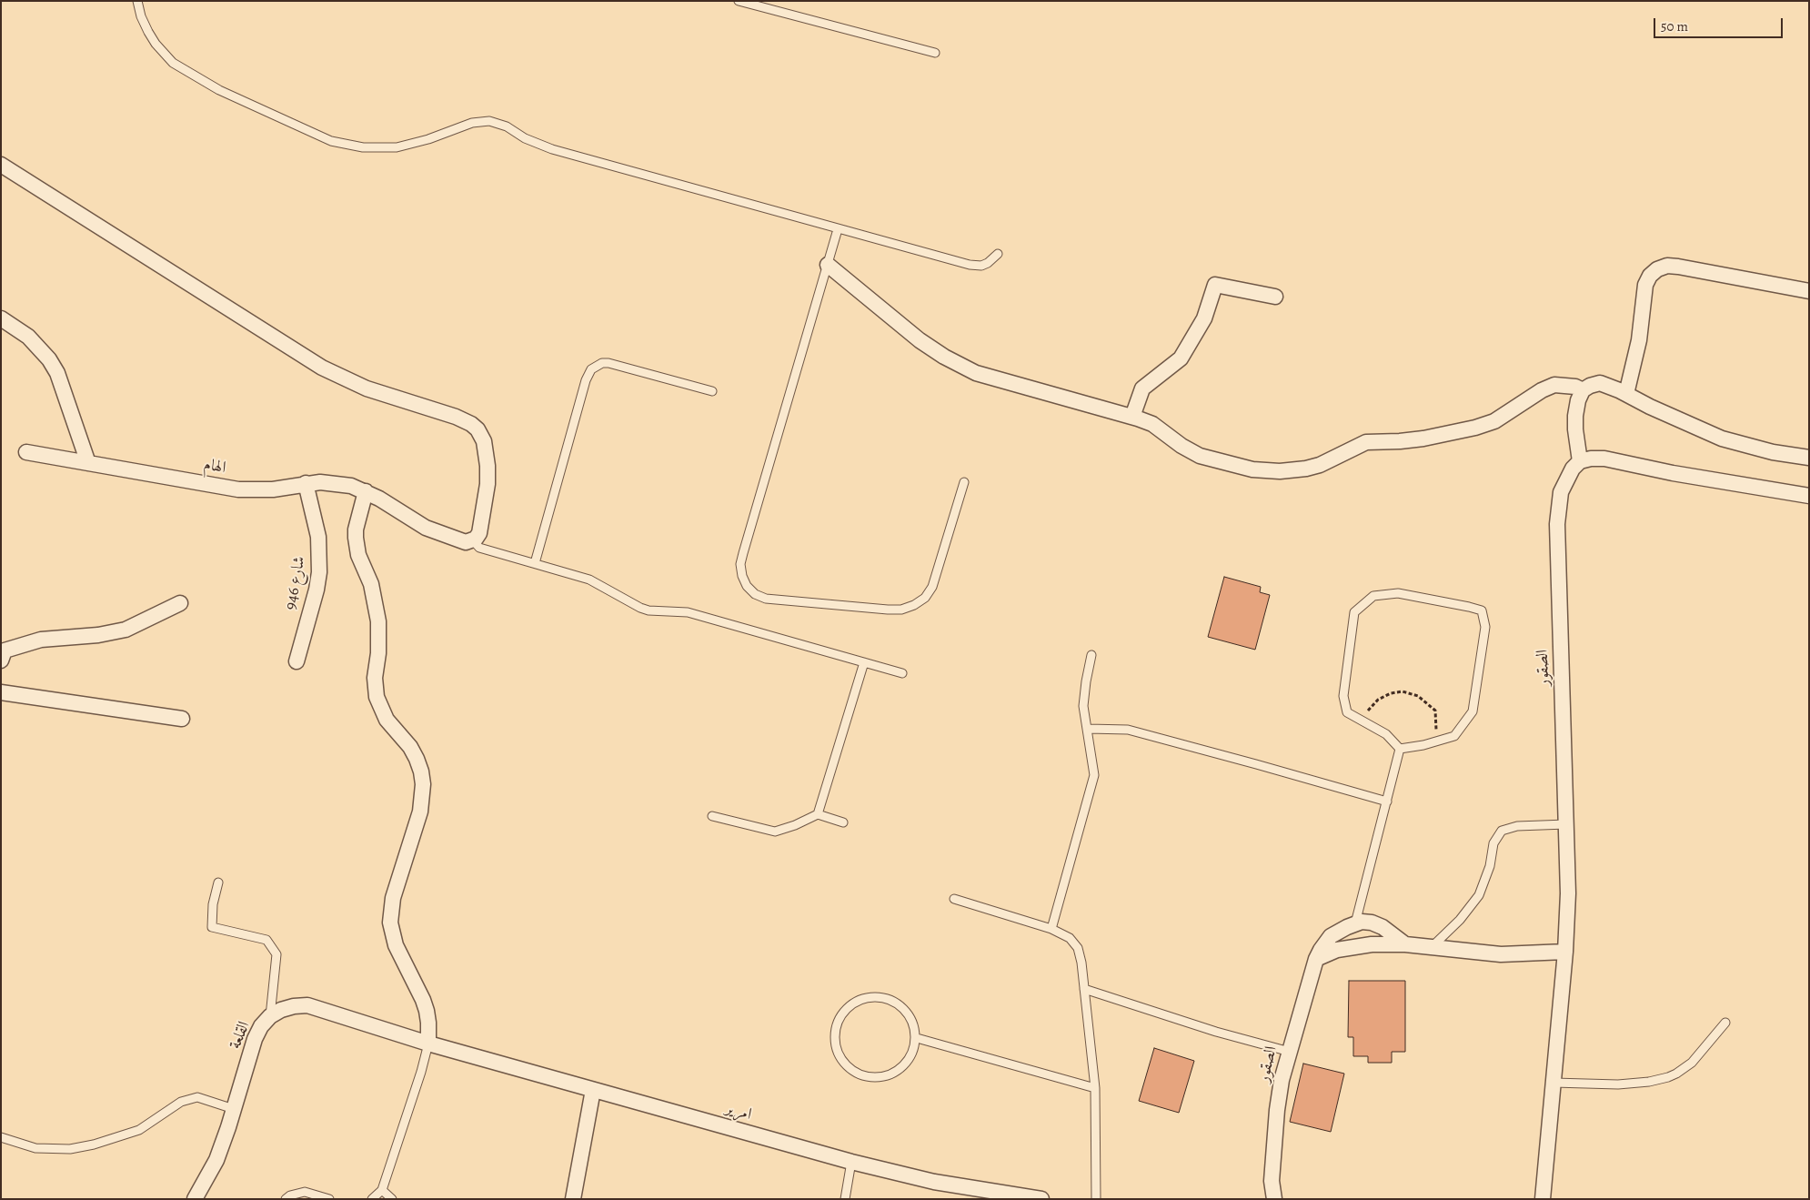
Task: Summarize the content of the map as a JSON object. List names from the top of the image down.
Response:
{
  "streets": {
    "street": [
      "الهام",
      "شارع 946",
      "الصقور",
      "القلعة",
      "امرير"
    ]
  },
  "crossings": [
    ["الهام", "شارع 946"],
    ["القلعة", "امرير"]
  ],
  "scale_bar": "50 m"
}
